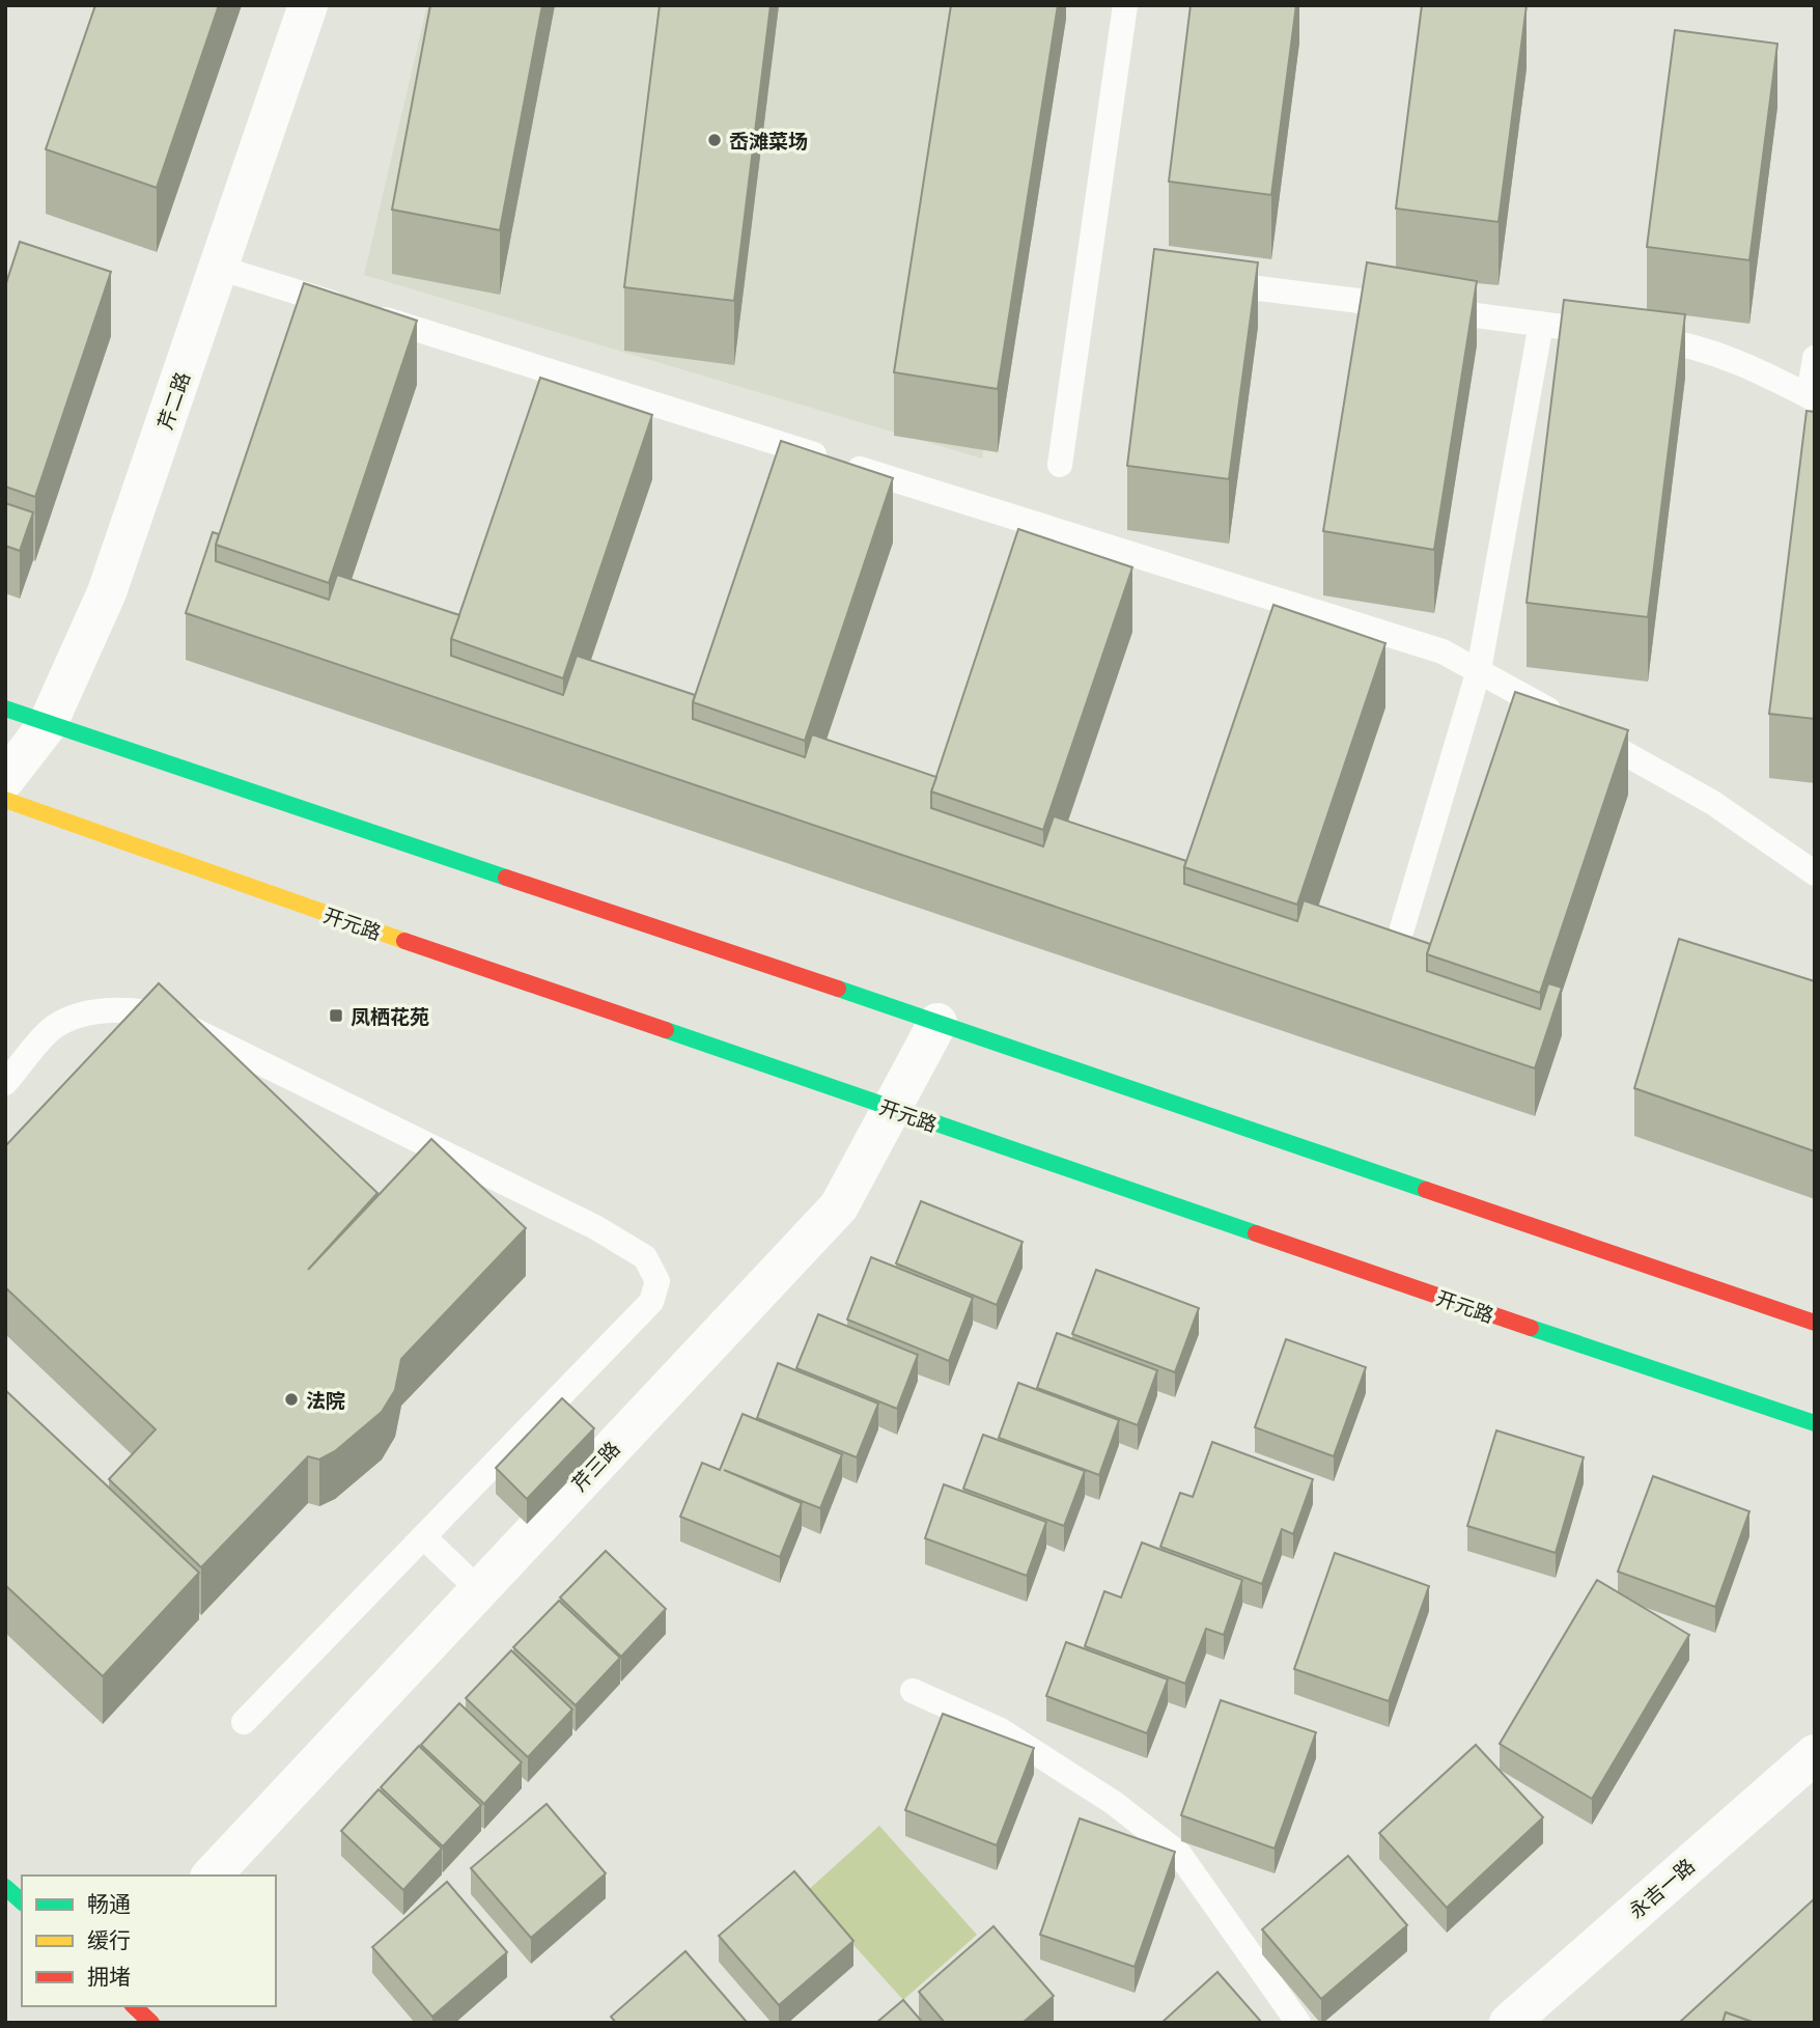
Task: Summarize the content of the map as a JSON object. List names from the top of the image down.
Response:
{
  "streets": {
    "main road": ["开元路"],
    "street": ["芹二路", "芹三路", "永吉一路"]
  },
  "crossings": [
    ["开元路", "芹三路"]
  ],
  "places": {
    "other": ["岙滩菜场", "法院"],
    "transit": ["凤栖花苑"]
  },
  "legend": ["畅通", "缓行", "拥堵"]
}
